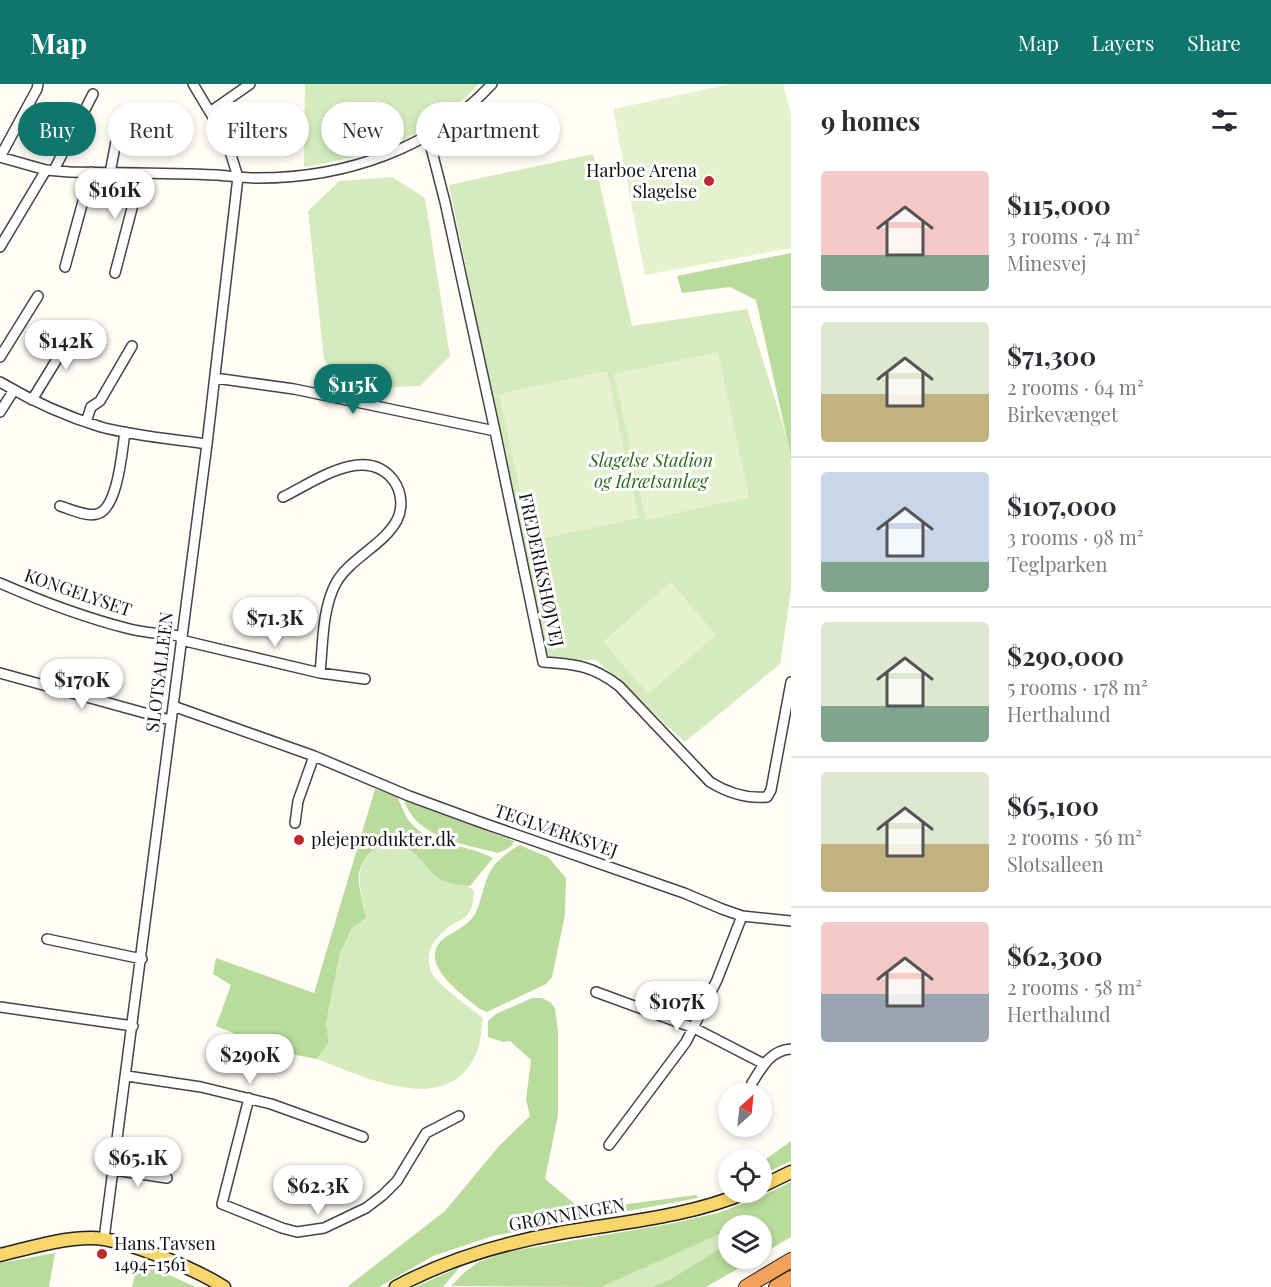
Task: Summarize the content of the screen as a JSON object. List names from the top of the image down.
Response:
{
  "streets": {
    "main road": ["GRØNNINGEN"],
    "street": [
      "FREDERIKSHØJVEJ",
      "KONGELYSET",
      "SLOTSALLEEN",
      "TEGLVÆRKSVEJ"
    ]
  },
  "crossings": [
    ["KONGELYSET", "SLOTSALLEEN"],
    ["SLOTSALLEEN", "TEGLVÆRKSVEJ"]
  ],
  "parks": ["Slagelse Stadion og Idrætsanlæg"],
  "places": ["Harboe Arena Slagelse", "plejeprodukter.dk", "Hans Tavsen 1494-1561"],
  "north": "top right",
  "page": {
    "header": "Map",
    "nav": ["Map", "Layers", "Share"],
    "heading": "9 homes",
    "chip": [
      "Buy",
      "Rent",
      "Filters",
      "New",
      "Apartment"
    ],
    "list": [
      {
        "name": "$115,000",
        "note": "3 rooms · 74 m² · Minesvej"
      },
      {
        "name": "$71,300",
        "note": "2 rooms · 64 m² · Birkevænget"
      },
      {
        "name": "$107,000",
        "note": "3 rooms · 98 m² · Teglparken"
      },
      {
        "name": "$290,000",
        "note": "5 rooms · 178 m² · Herthalund"
      },
      {
        "name": "$65,100",
        "note": "2 rooms · 56 m² · Slotsalleen"
      },
      {
        "name": "$62,300",
        "note": "2 rooms · 58 m² · Herthalund"
      }
    ],
    "price": [
      "$161K",
      "$142K",
      "$115K",
      "$71.3K",
      "$170K",
      "$107K",
      "$290K",
      "$65.1K",
      "$62.3K"
    ]
  }
}
